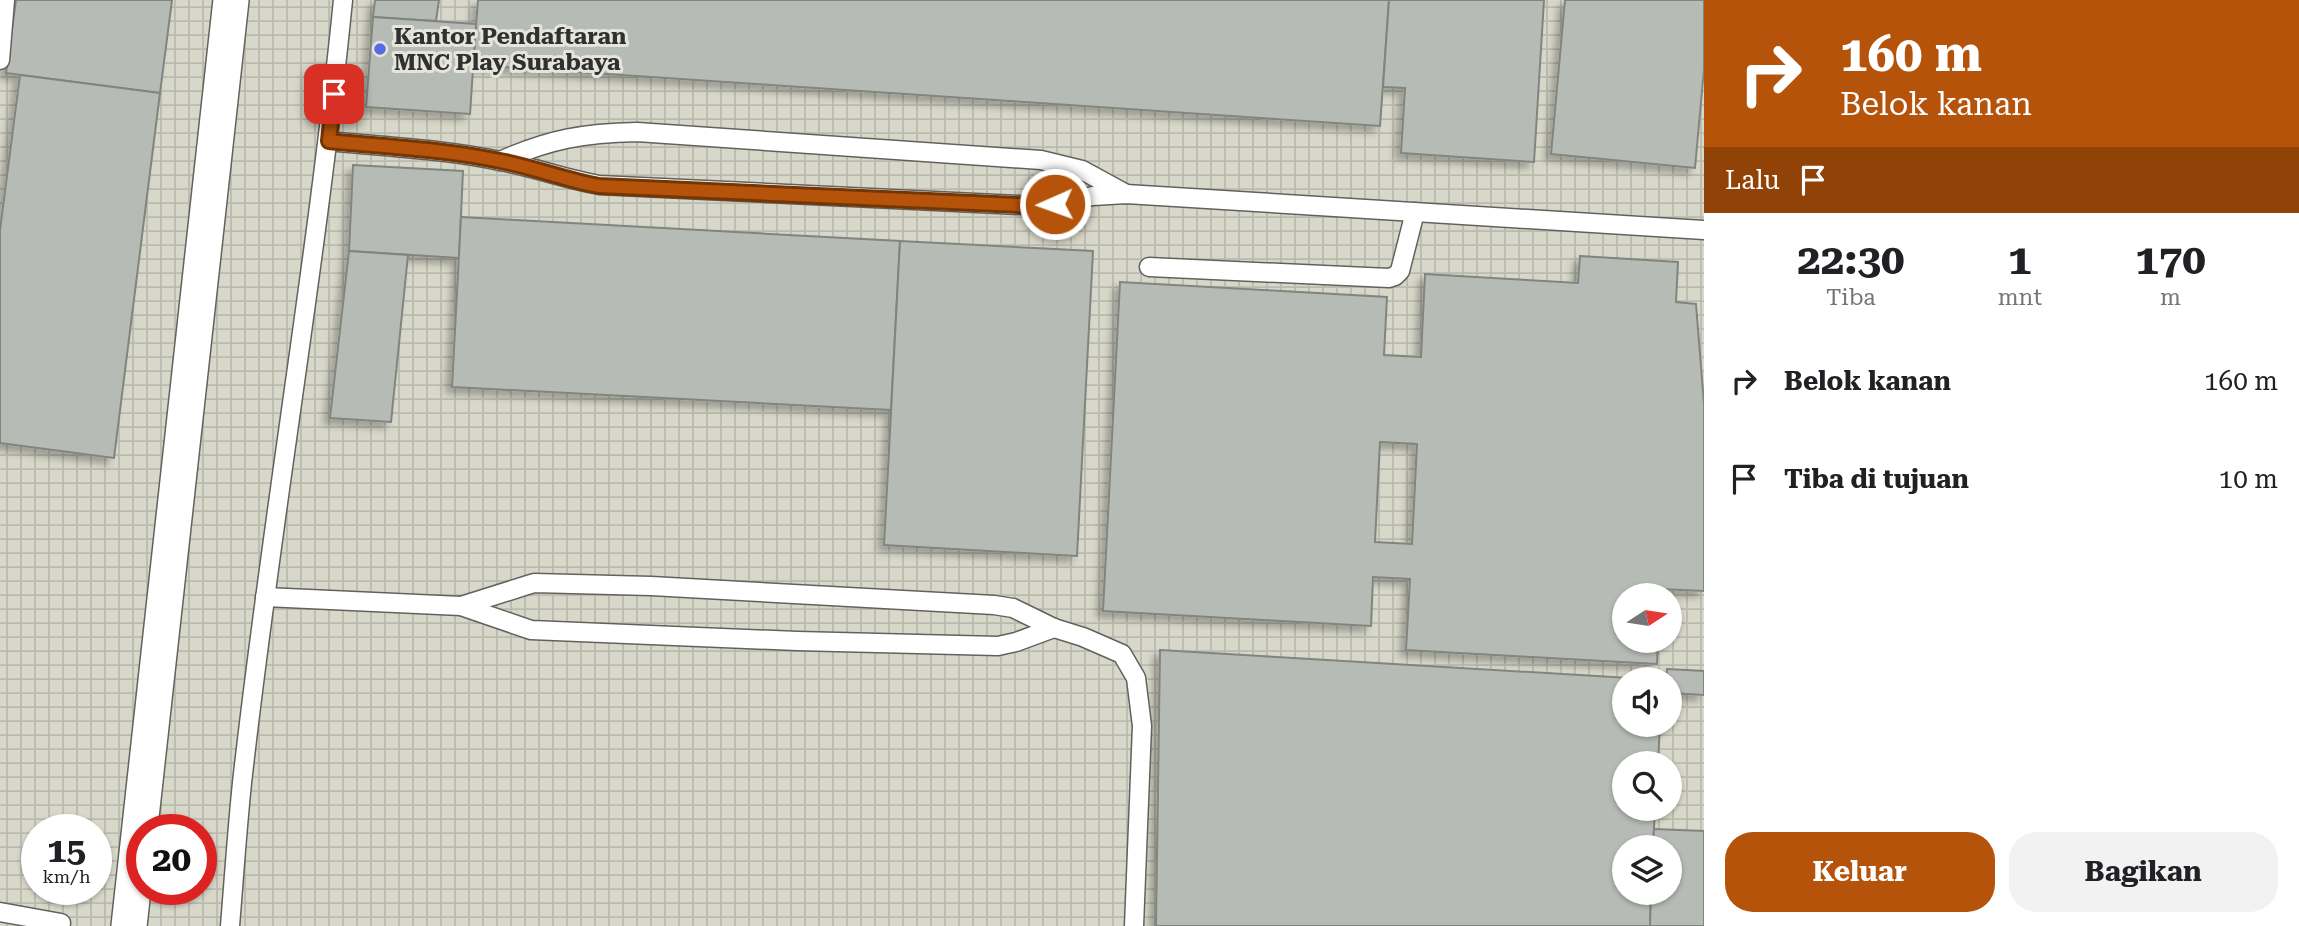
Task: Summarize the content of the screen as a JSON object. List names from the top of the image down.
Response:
{
  "places": ["Kantor Pendaftaran MNC Play Surabaya"],
  "north": "right",
  "page": {
    "turn": ["160 m", "Belok kanan"],
    "then": "Lalu",
    "eta": [
      "22:30",
      "Tiba",
      "1",
      "mnt",
      "170",
      "m"
    ],
    "list": [
      {
        "name": "Belok kanan",
        "value": "160 m"
      },
      {
        "name": "Tiba di tujuan",
        "value": "10 m"
      }
    ],
    "speed": "15 km/h",
    "limit": "20",
    "buttons": ["Keluar", "Bagikan"]
  }
}
